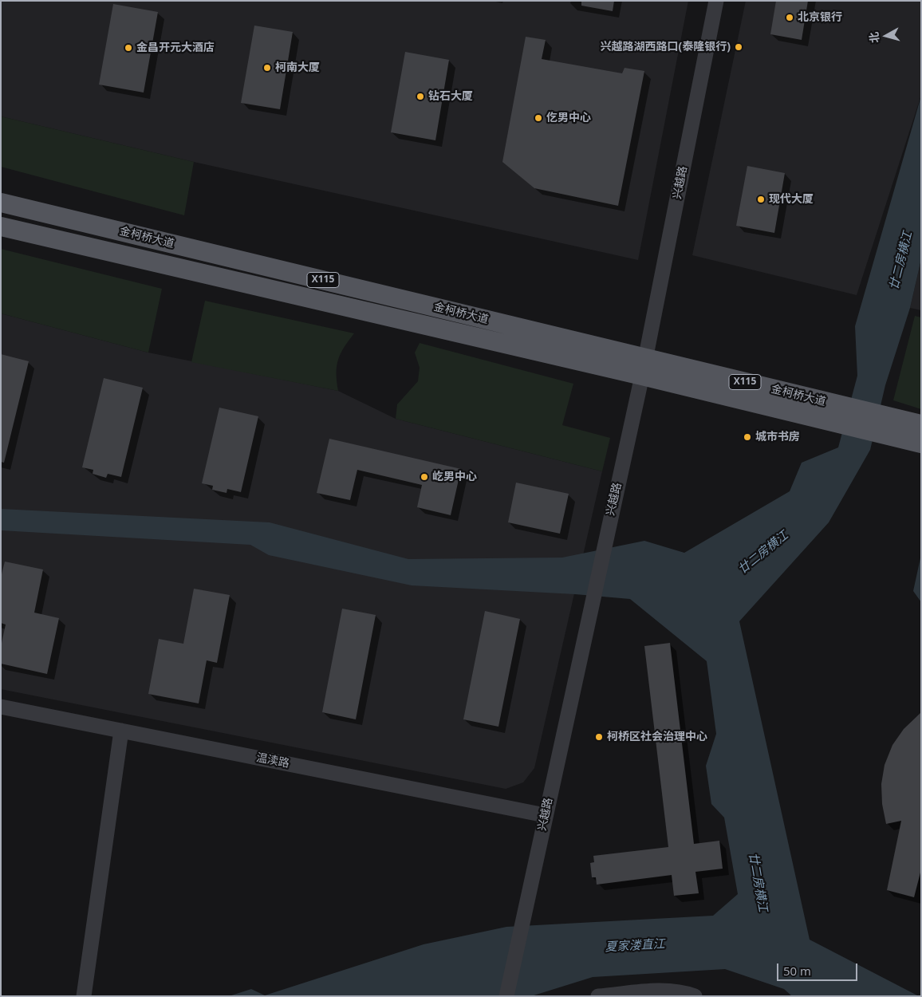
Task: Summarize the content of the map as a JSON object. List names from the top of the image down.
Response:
{
  "streets": {
    "main road": ["金柯桥大道", "X115"],
    "street": ["兴越路", "温渎路"]
  },
  "crossings": [
    ["兴越路", "金柯桥大道"],
    ["兴越路", "温渎路"]
  ],
  "water": ["廿二房横江", "夏家溇直江"],
  "places": [
    "北京银行",
    "兴越路湖西路口(泰隆银行)",
    "金昌开元大酒店",
    "柯南大厦",
    "钻石大厦",
    "仡男中心",
    "现代大厦",
    "城市书房",
    "屹男中心",
    "柯桥区社会治理中心"
  ],
  "scale_bar": "50 m",
  "north": "left"
}
